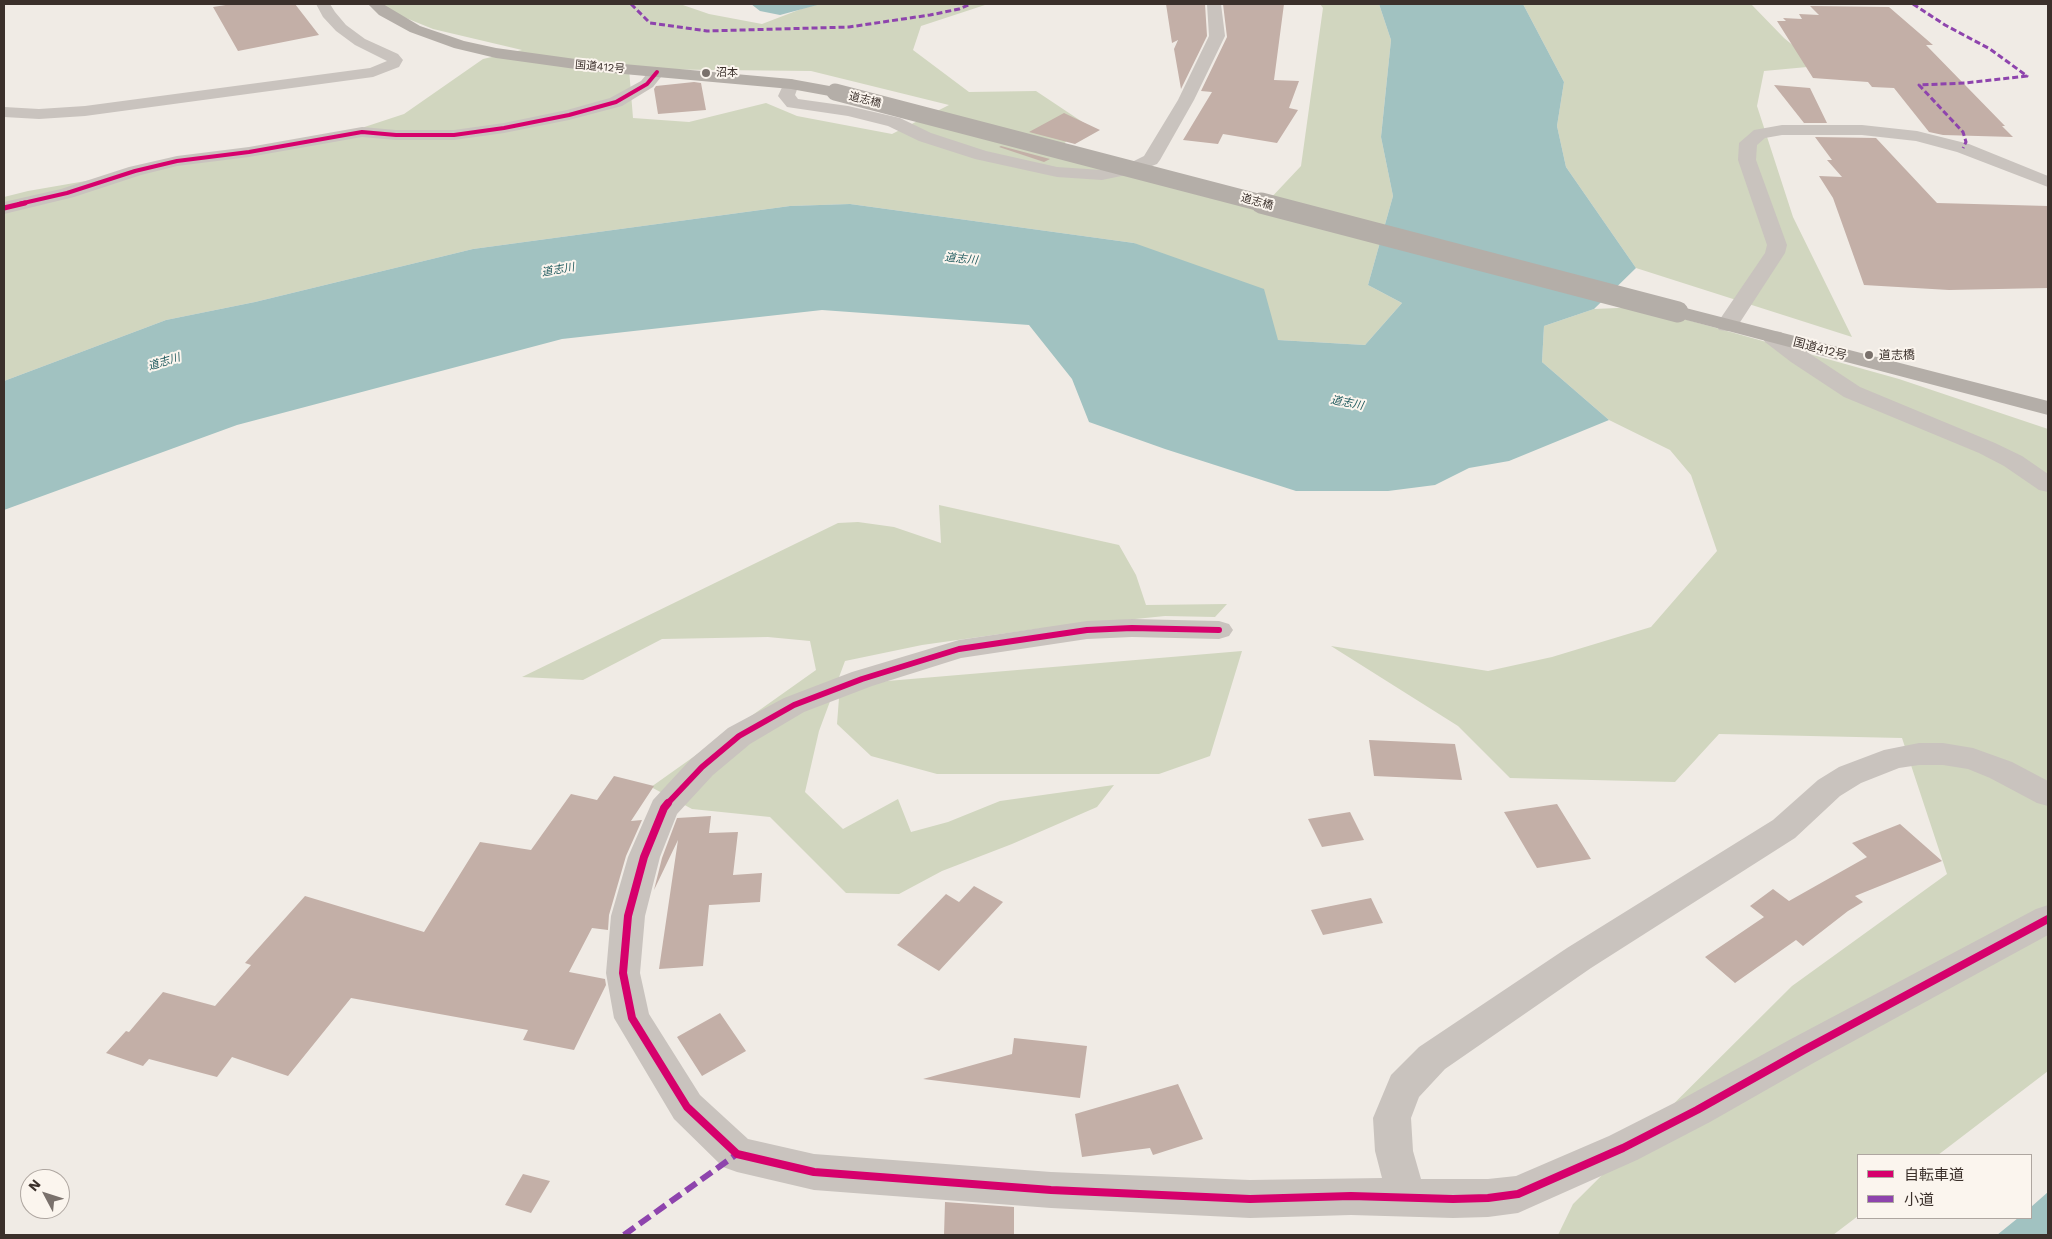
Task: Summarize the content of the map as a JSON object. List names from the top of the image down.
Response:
{
  "streets": {
    "highway": ["国道412号", "道志橋"]
  },
  "crossings": [
    ["国道412号", "道志橋"]
  ],
  "water": ["道志川"],
  "places": ["沼本", "道志橋"],
  "legend": ["自転車道", "小道"],
  "north": "top left"
}
